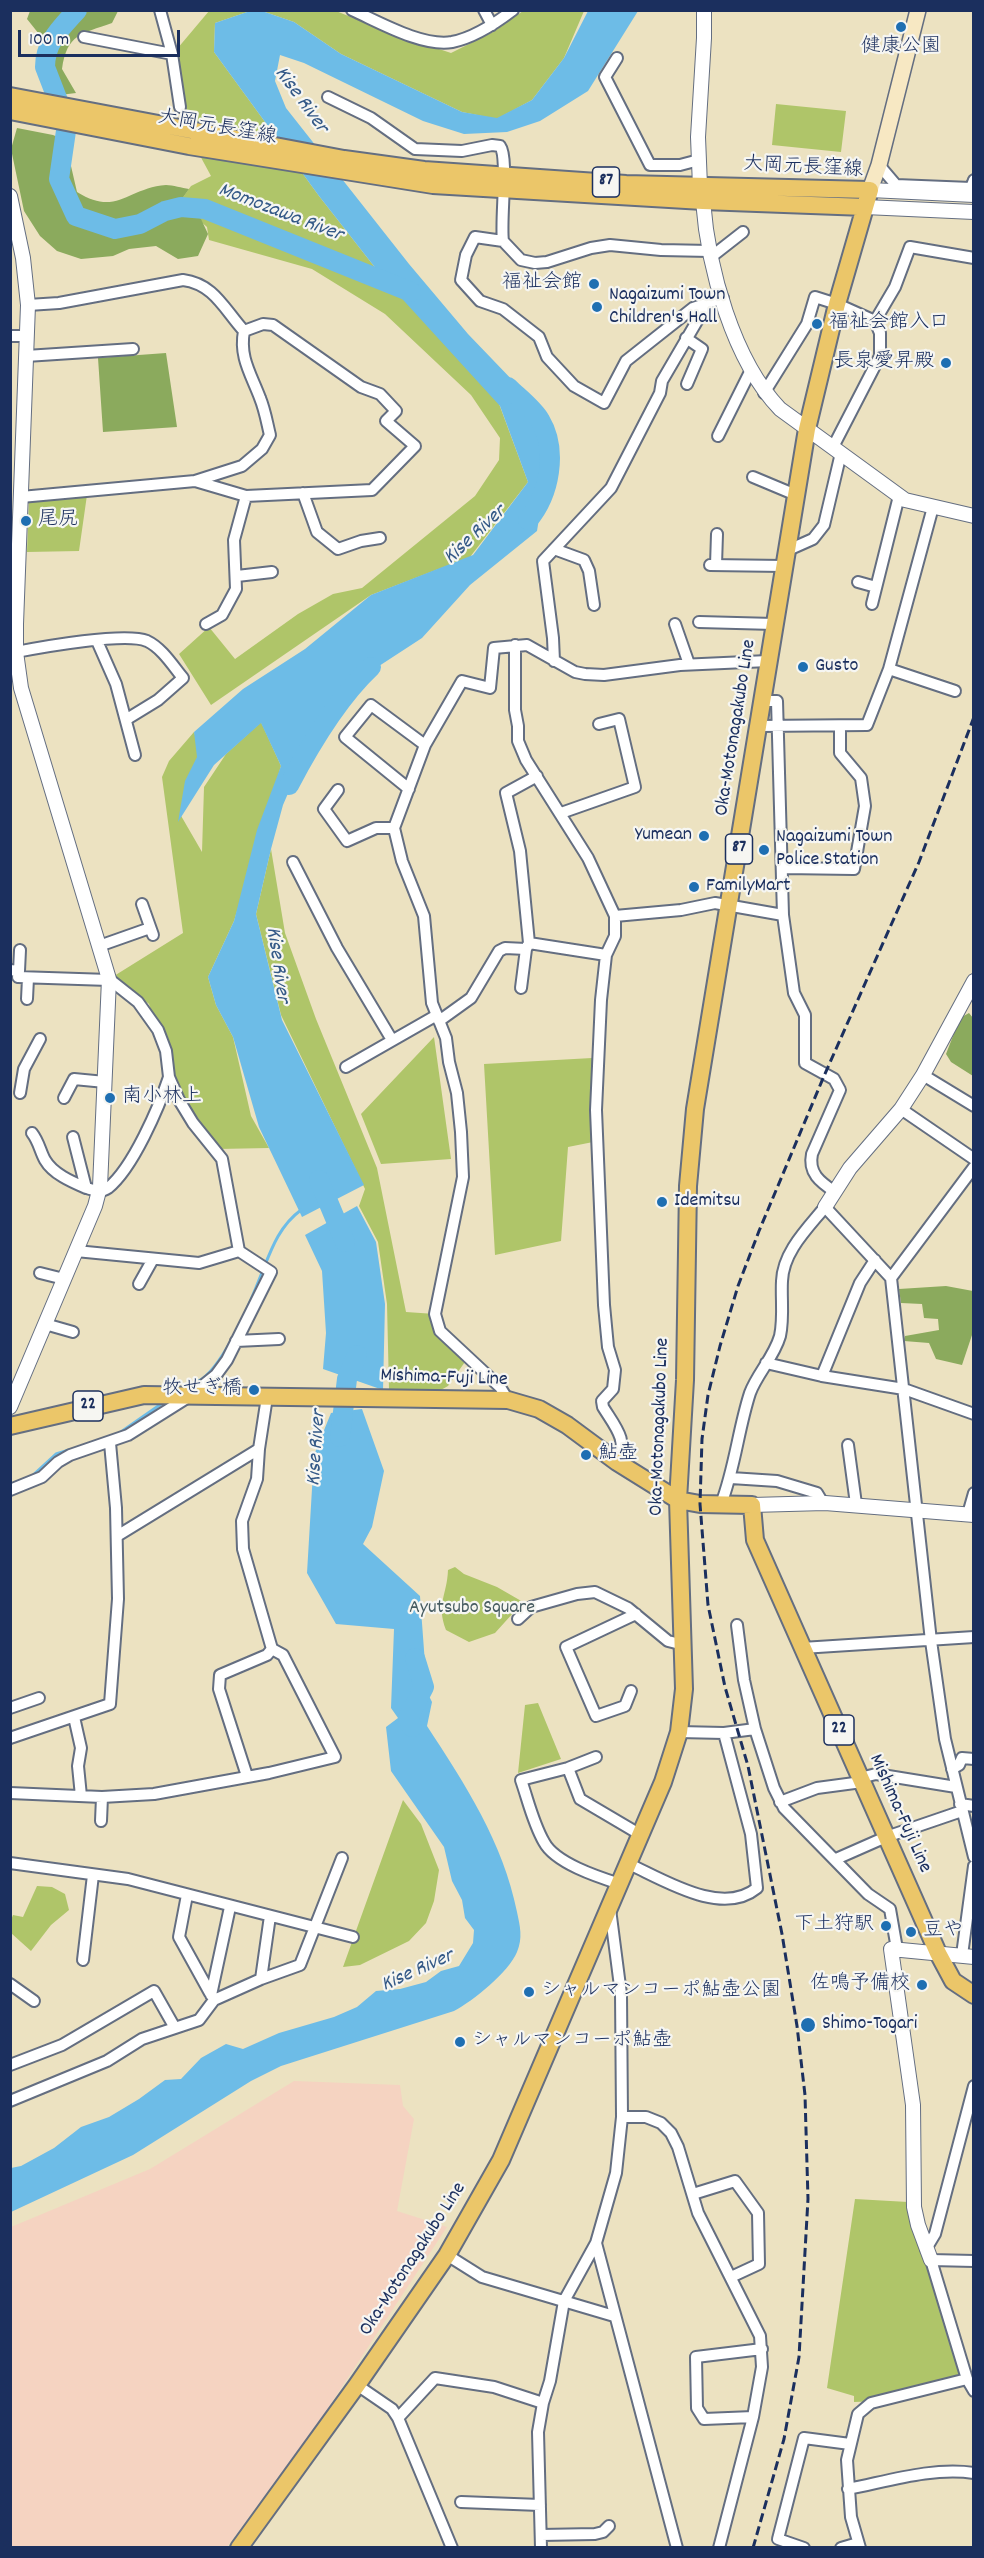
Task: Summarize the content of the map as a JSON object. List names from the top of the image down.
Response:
{
  "streets": {
    "main road": [
      "大岡元長窪線",
      "87",
      "Oka-Motonagakubo Line",
      "Mishima-Fuji Line",
      "22"
    ]
  },
  "crossings": [
    ["大岡元長窪線", "Oka-Motonagakubo Line"],
    ["Oka-Motonagakubo Line", "Mishima-Fuji Line"],
    ["Oka-Motonagakubo Line", "22"],
    ["Mishima-Fuji Line", "22"]
  ],
  "water": ["Kise River", "Momozawa River"],
  "parks": ["Ayutsubo Square"],
  "places": [
    "健康公園",
    "福祉会館",
    "Nagaizumi Town Children's Hall",
    "福祉会館入口",
    "長泉愛昇殿",
    "尾尻",
    "Gusto",
    "Yumean",
    "Nagaizumi Town Police Station",
    "FamilyMart",
    "南小林上",
    "Idemitsu",
    "牧せぎ橋",
    "鮎壺",
    "下土狩駅",
    "豆や",
    "佐鳴予備校",
    "シャルマンコーポ鮎壺公園",
    "Shimo-Togari",
    "シャルマンコーポ鮎壺"
  ],
  "scale_bar": "100 m"
}
